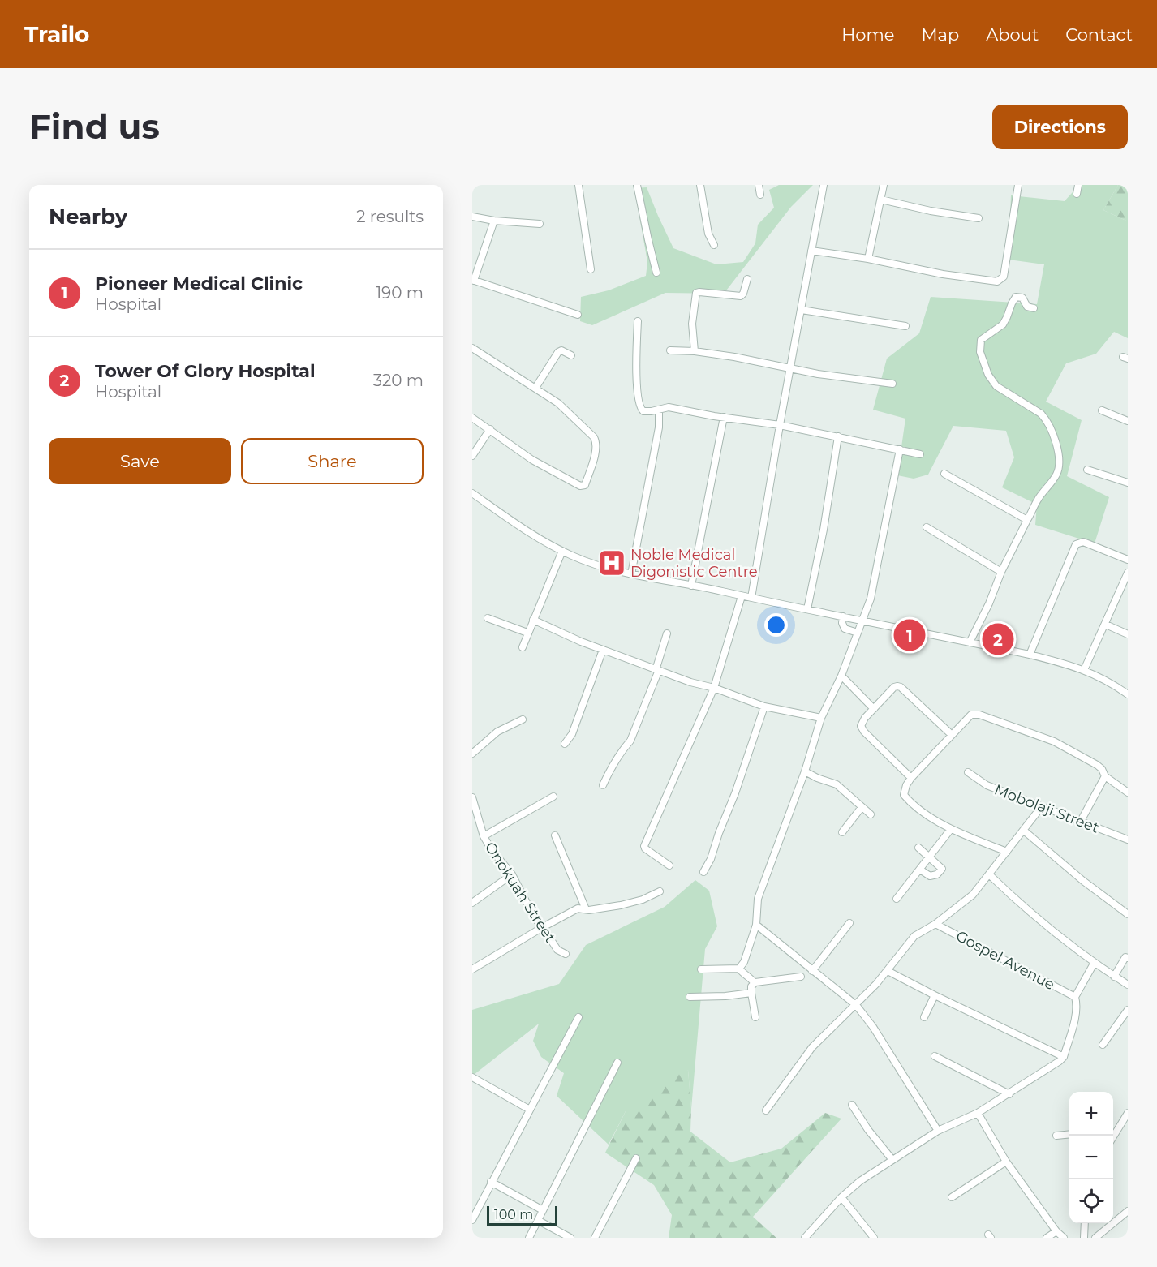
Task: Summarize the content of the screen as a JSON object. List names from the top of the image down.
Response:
{
  "streets": {
    "street": ["Mobolaji Street", "Onokuah Street", "Gospel Avenue"]
  },
  "places": {
    "hospital": ["Noble Medical Digonistic Centre"]
  },
  "scale_bar": "100 m",
  "page": {
    "header": "Trailo",
    "nav": [
      "Home",
      "Map",
      "About",
      "Contact"
    ],
    "buttons": [
      "Directions",
      ["Save", "Share"]
    ],
    "title": "Find us",
    "heading": ["Nearby", "2 results"],
    "list": [
      {
        "mark": "1",
        "name": "Pioneer Medical Clinic",
        "note": "Hospital",
        "value": "190 m"
      },
      {
        "mark": "2",
        "name": "Tower Of Glory Hospital",
        "note": "Hospital",
        "value": "320 m"
      }
    ],
    "pins": ["1", "2"],
    "map_buttons": ["+", "−"],
    "scale": "100 m"
  }
}
